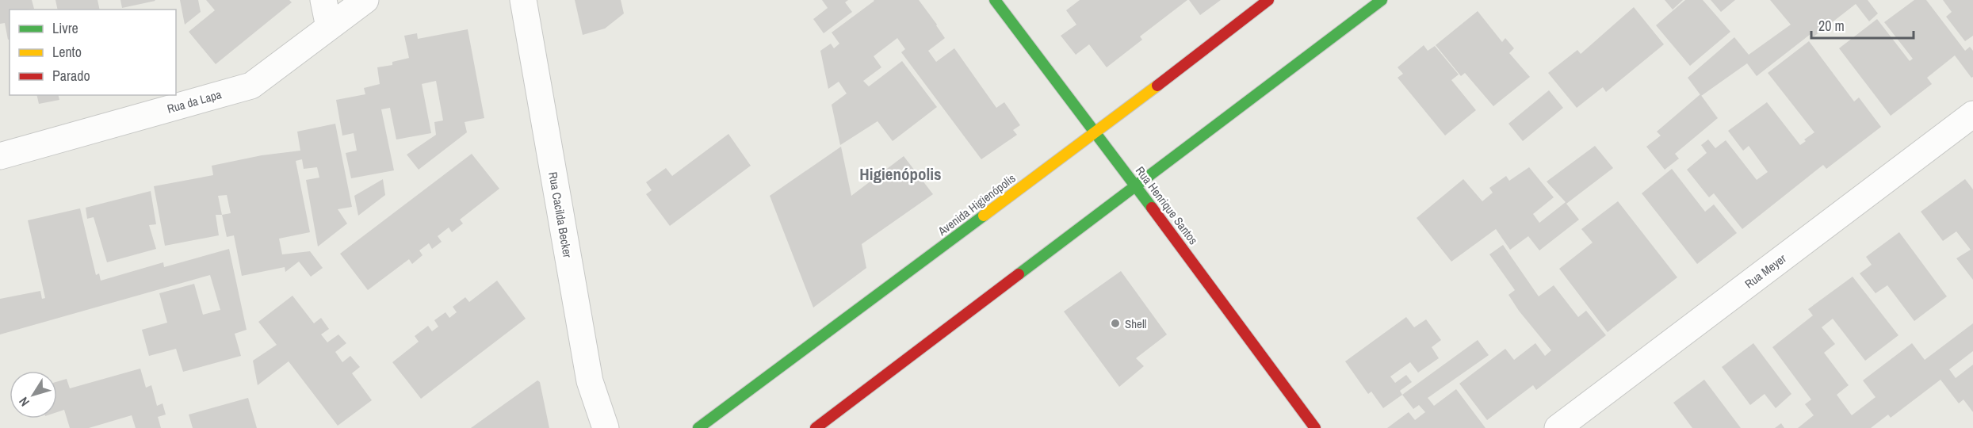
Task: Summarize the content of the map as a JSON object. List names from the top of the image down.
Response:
{
  "streets": {
    "main road": ["Avenida Higienópolis", "Rua Henrique Santos"],
    "street": ["Rua da Lapa", "Rua Cacilda Becker", "Rua Meyer"]
  },
  "crossings": [
    ["Avenida Higienópolis", "Rua Henrique Santos"]
  ],
  "districts": ["Higienópolis"],
  "places": ["Shell"],
  "legend": ["Livre", "Lento", "Parado"],
  "scale_bar": "20 m",
  "north": "bottom left"
}
